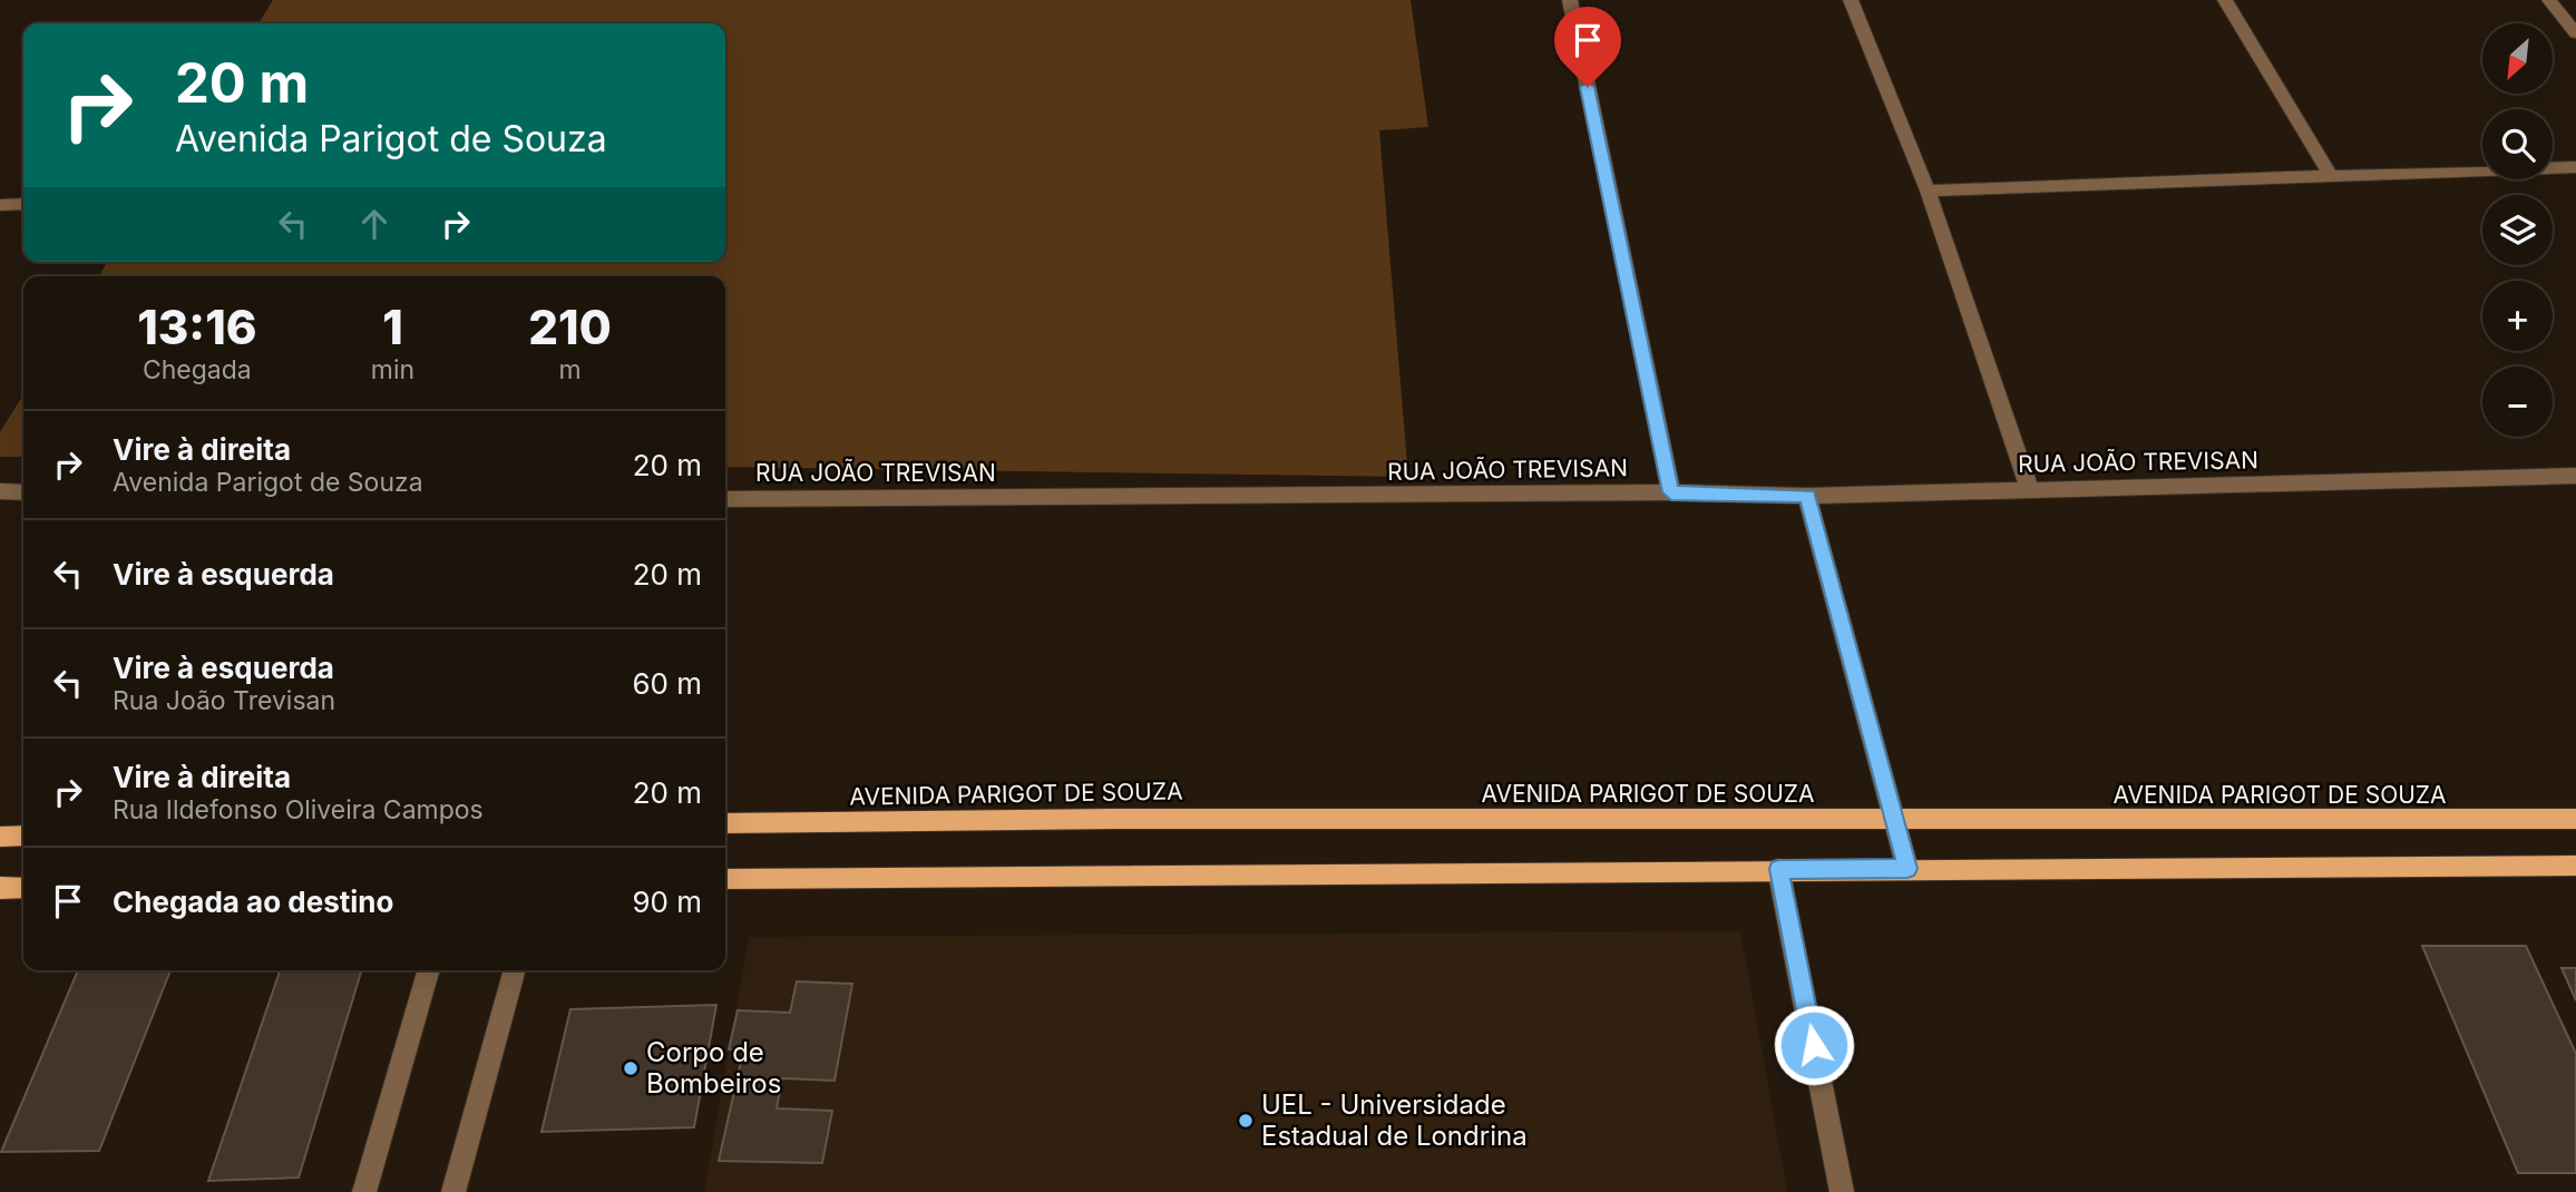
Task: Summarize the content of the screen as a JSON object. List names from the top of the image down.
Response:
{
  "streets": {
    "main road": ["AVENIDA PARIGOT DE SOUZA"],
    "street": ["RUA JOÃO TREVISAN"]
  },
  "places": ["Corpo de Bombeiros", "UEL - Universidade Estadual de Londrina"],
  "north": "bottom left",
  "page": {
    "map_buttons": ["+", "−"],
    "turn": ["20 m", "Avenida Parigot de Souza"],
    "eta": [
      "13:16",
      "Chegada",
      "1",
      "min",
      "210",
      "m"
    ],
    "list": [
      {
        "name": "Vire à direita",
        "note": "Avenida Parigot de Souza",
        "value": "20 m"
      },
      {
        "name": "Vire à esquerda",
        "value": "20 m"
      },
      {
        "name": "Vire à esquerda",
        "note": "Rua João Trevisan",
        "value": "60 m"
      },
      {
        "name": "Vire à direita",
        "note": "Rua Ildefonso Oliveira Campos",
        "value": "20 m"
      },
      {
        "name": "Chegada ao destino",
        "value": "90 m"
      }
    ]
  }
}
